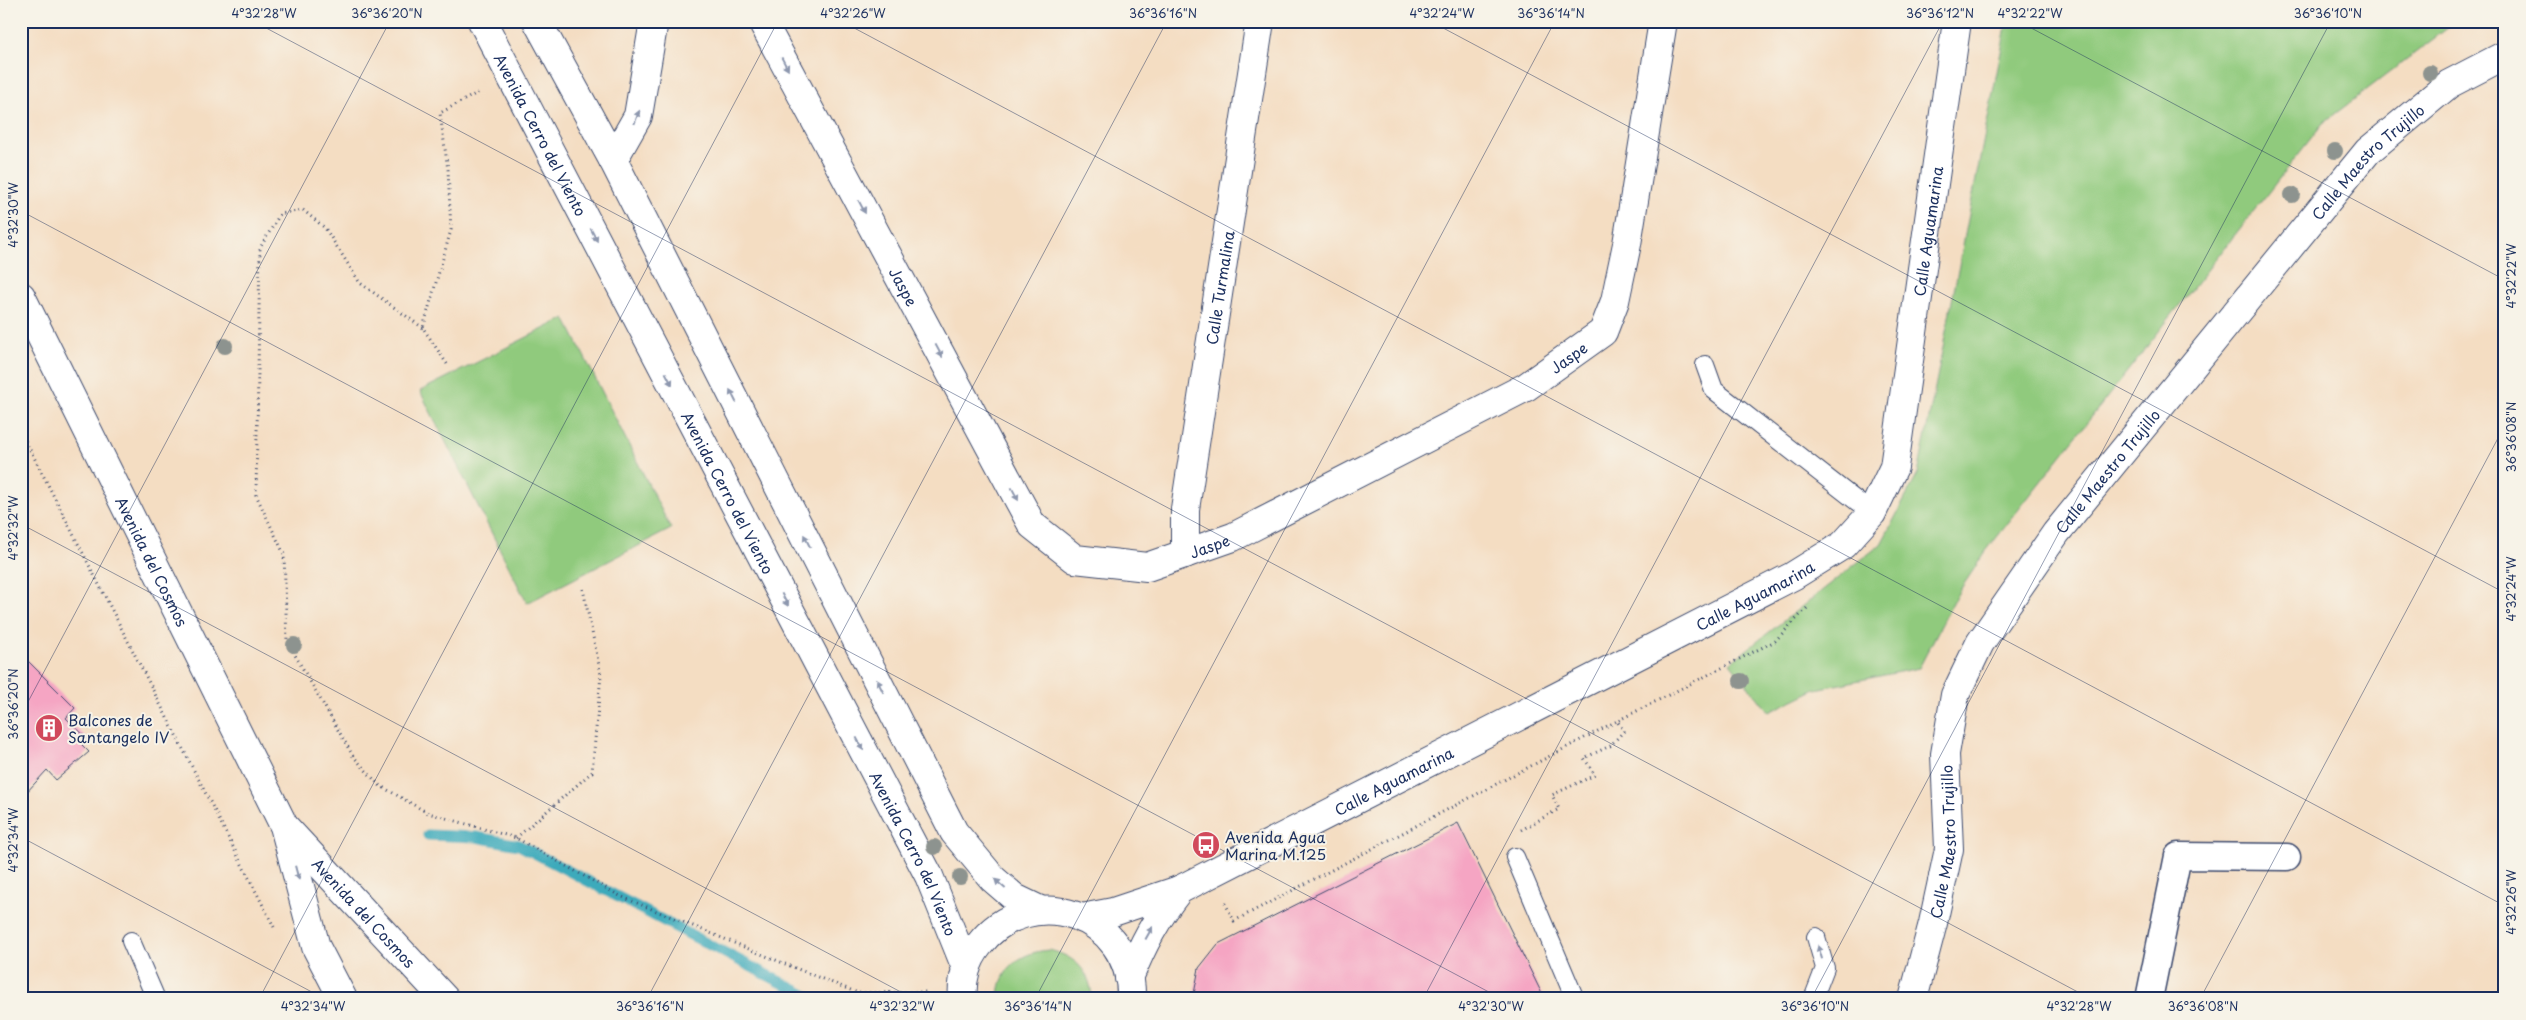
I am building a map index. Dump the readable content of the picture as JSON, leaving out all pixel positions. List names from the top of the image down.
{
  "streets": {
    "street": [
      "Avenida Cerro del Viento",
      "Calle Maestro Trujillo",
      "Calle Aguamarina",
      "Jaspe",
      "Calle Turmalina",
      "Avenida del Cosmos"
    ]
  },
  "crossings": [
    ["Jaspe", "Calle Turmalina"]
  ],
  "places": {
    "building": ["Balcones de Santangelo IV"],
    "bus stop": ["Avenida Agua Marina M.125"]
  },
  "coordinates": [
    "4°32'28\"W",
    "36°36'20\"N",
    "4°32'26\"W",
    "36°36'16\"N",
    "4°32'24\"W",
    "36°36'14\"N",
    "36°36'12\"N",
    "4°32'22\"W",
    "36°36'10\"N",
    "4°32'30\"W",
    "36°36'08\"N",
    "4°32'32\"W",
    "4°32'34\"W"
  ]
}
